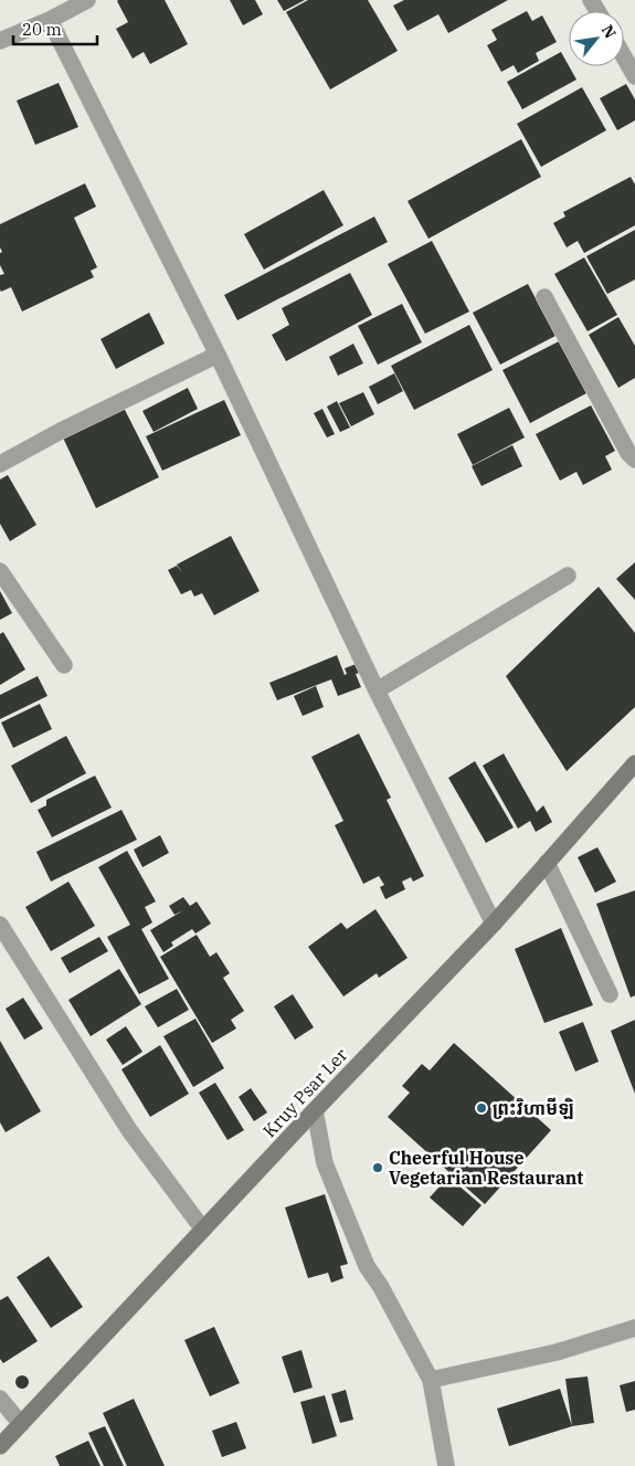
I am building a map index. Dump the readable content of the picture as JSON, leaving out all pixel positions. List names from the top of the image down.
{
  "streets": {
    "street": ["Kruy Psar Ler"]
  },
  "places": ["ព្រះវិហាមីឡិ", "Cheerful House Vegetarian Restaurant"],
  "scale_bar": "20 m",
  "north": "top right"
}
